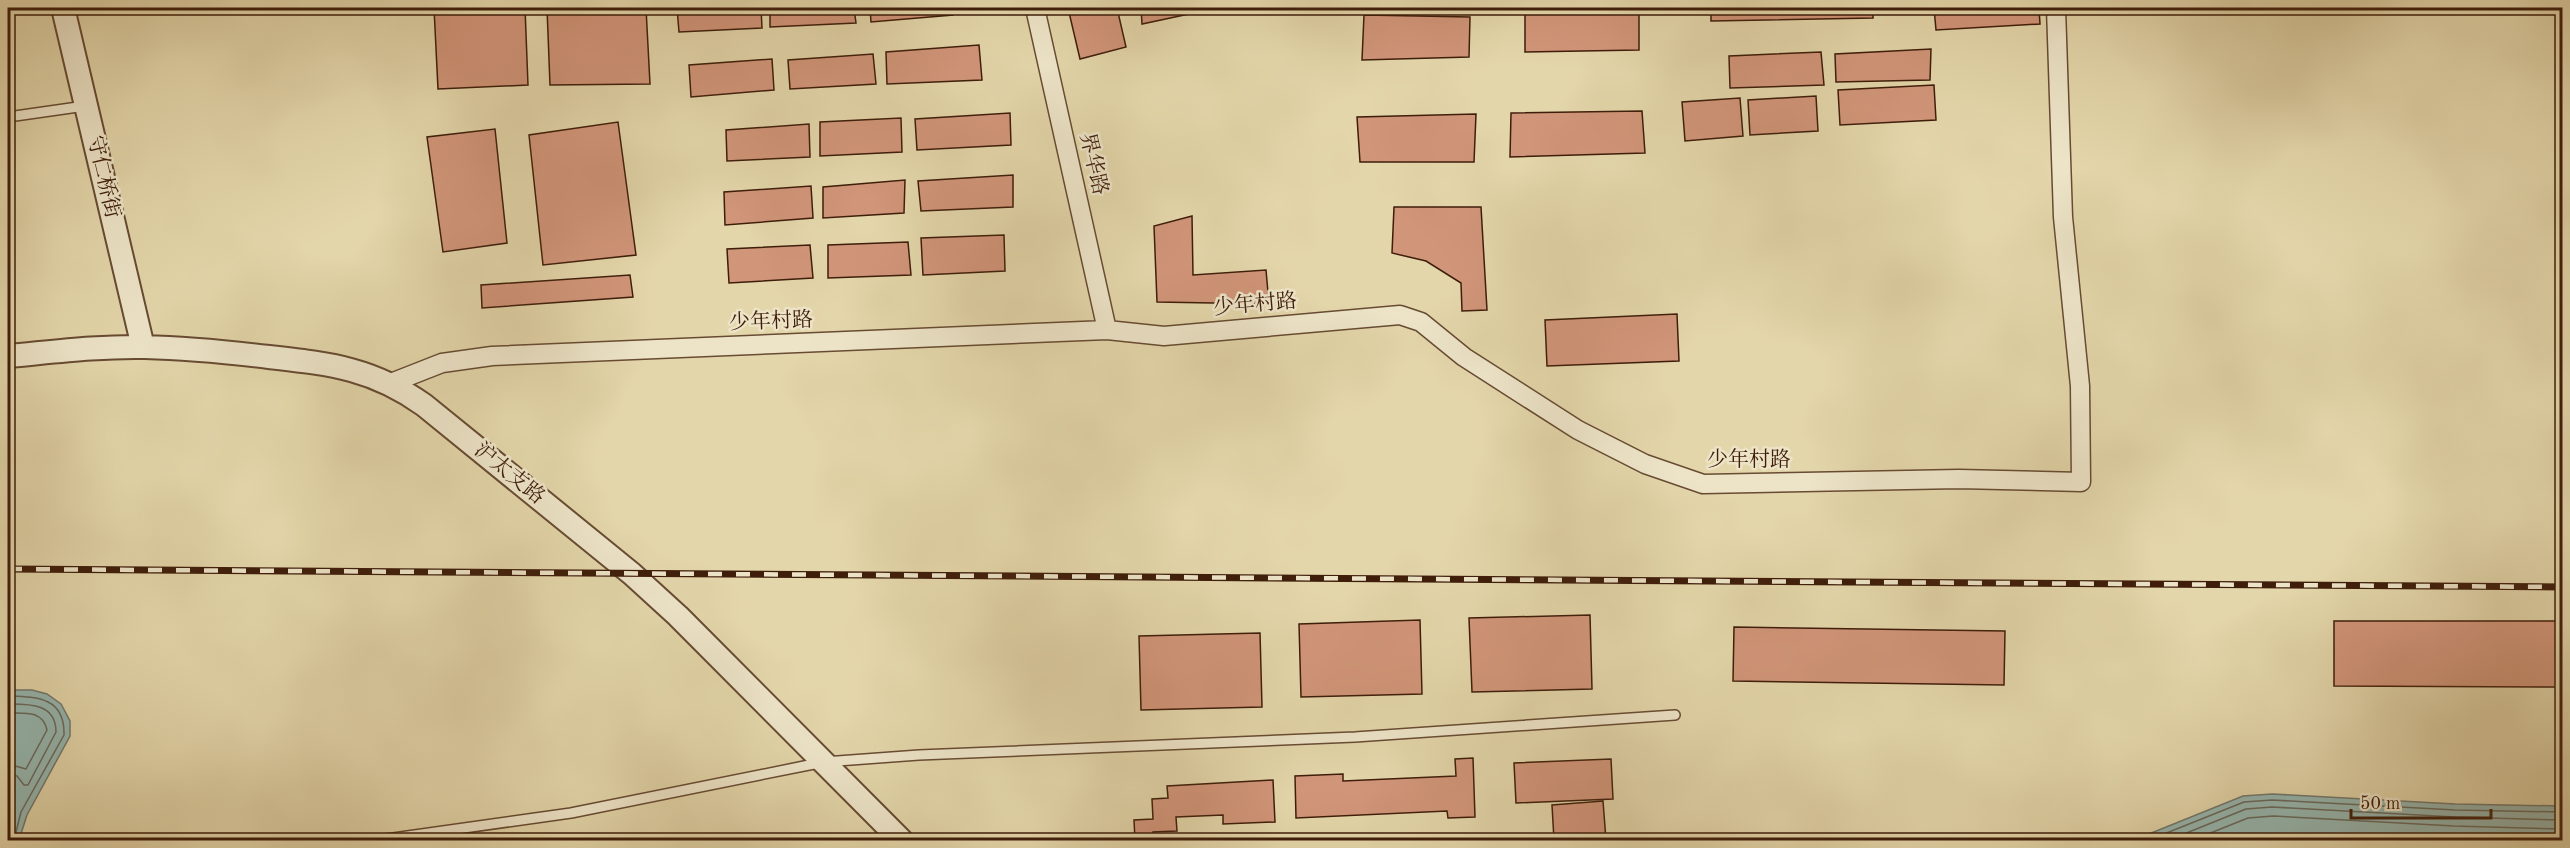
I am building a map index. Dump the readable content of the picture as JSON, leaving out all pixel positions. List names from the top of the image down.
{
  "streets": {
    "street": [
      "界华路",
      "守仁桥街",
      "少年村路",
      "沪太支路"
    ]
  },
  "crossings": [
    ["界华路", "少年村路"],
    ["守仁桥街", "沪太支路"],
    ["少年村路", "沪太支路"]
  ],
  "scale_bar": "50 m"
}
